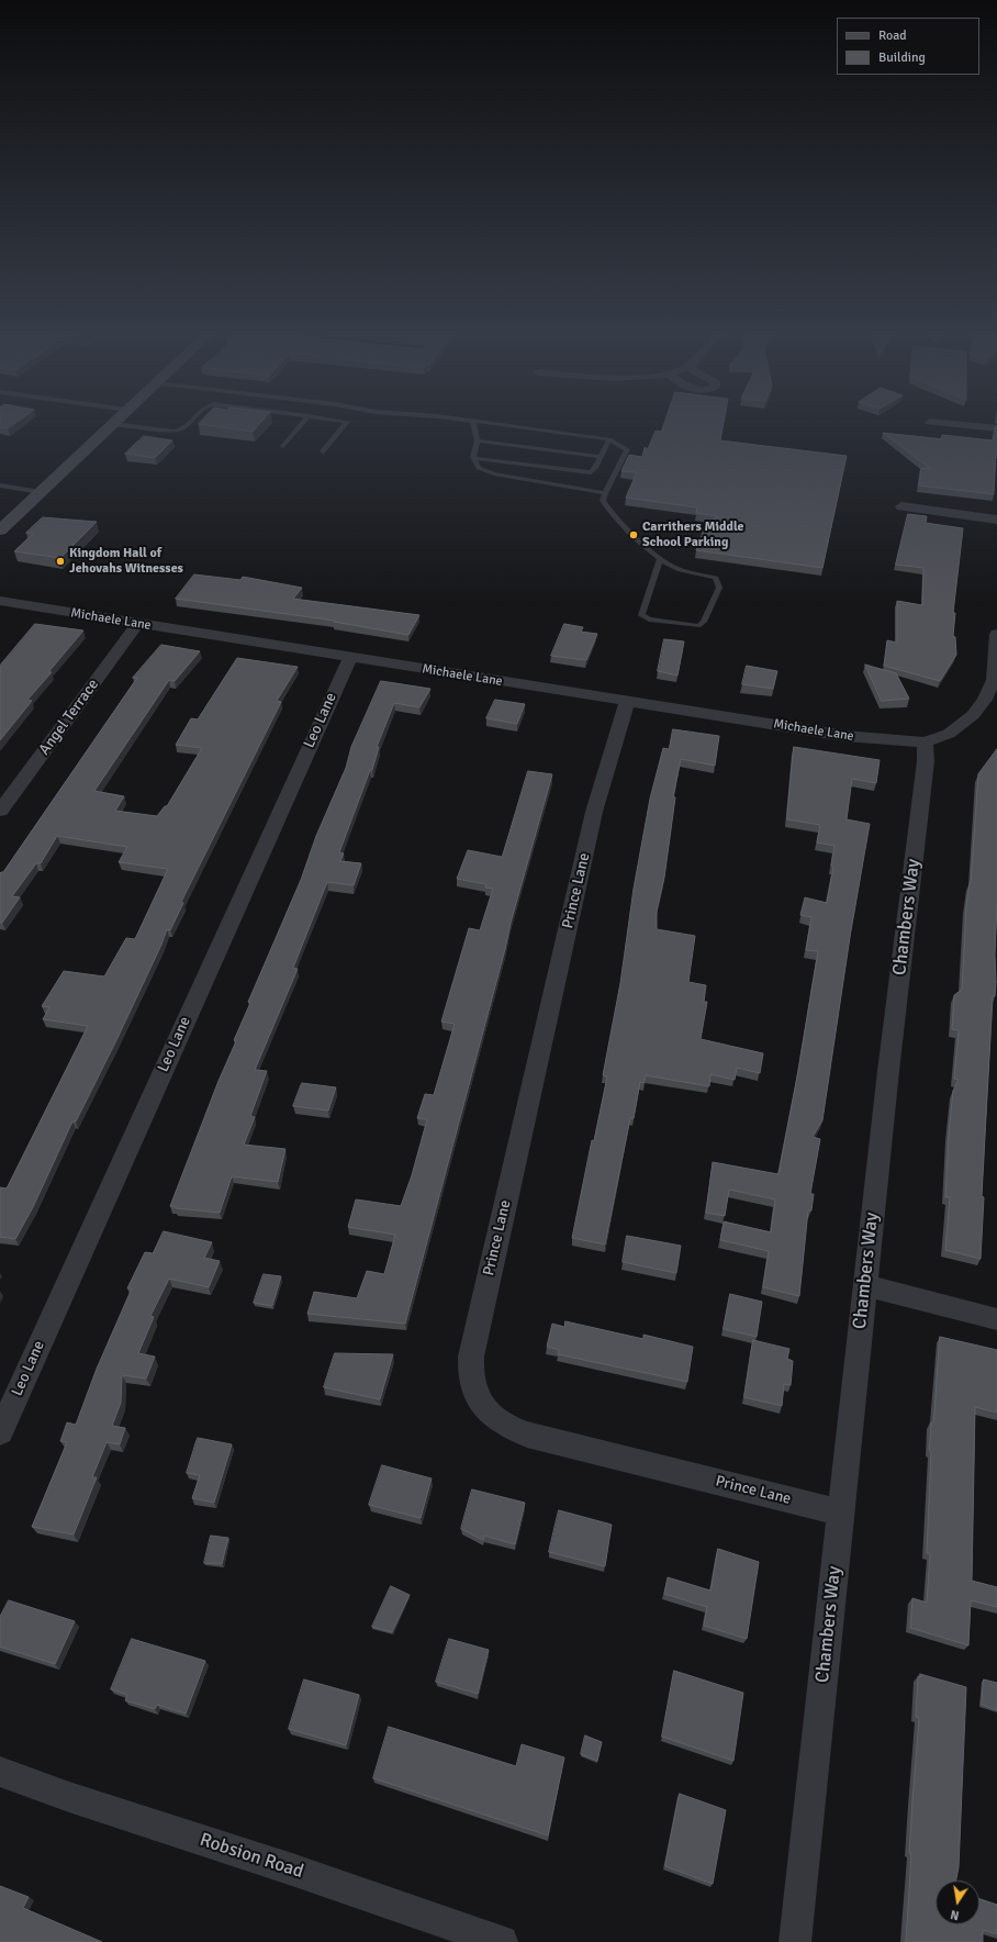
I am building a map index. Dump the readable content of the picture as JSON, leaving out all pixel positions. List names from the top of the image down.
{
  "streets": {
    "street": [
      "Michaele Lane",
      "Angel Terrace",
      "Leo Lane",
      "Prince Lane",
      "Chambers Way",
      "Robsion Road"
    ]
  },
  "crossings": [
    ["Michaele Lane", "Angel Terrace"],
    ["Michaele Lane", "Leo Lane"],
    ["Michaele Lane", "Prince Lane"],
    ["Michaele Lane", "Chambers Way"],
    ["Prince Lane", "Chambers Way"]
  ],
  "places": ["Carrithers Middle School Parking", "Kingdom Hall of Jehovahs Witnesses"],
  "legend": ["Road", "Building"],
  "north": "bottom"
}
